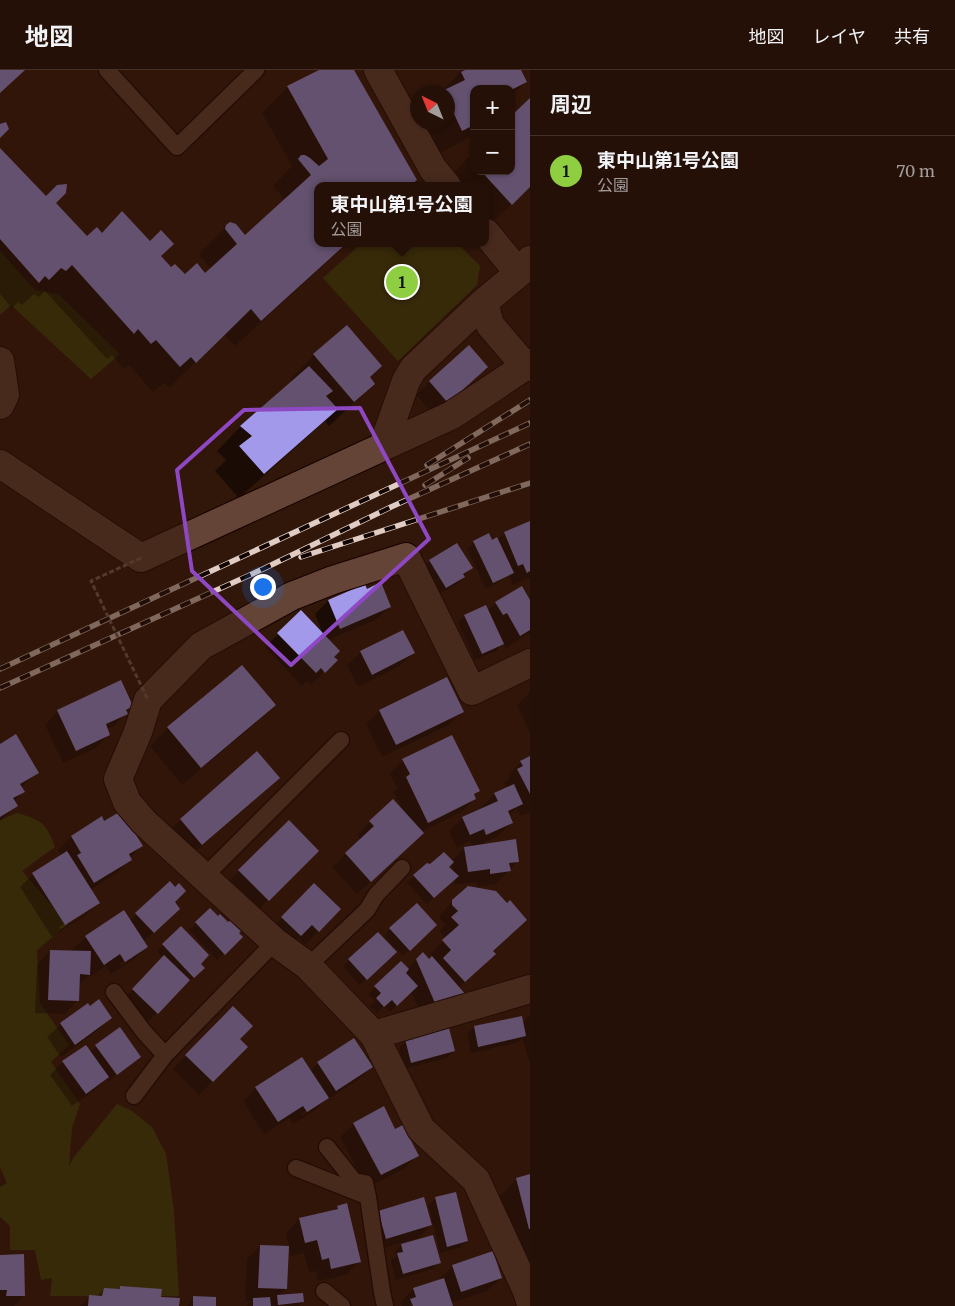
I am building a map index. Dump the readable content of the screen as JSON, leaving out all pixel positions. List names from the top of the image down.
{
  "north": "top left",
  "page": {
    "header": "地図",
    "nav": ["地図", "レイヤ", "共有"],
    "heading": "周辺",
    "map_buttons": ["+", "−"],
    "list": [
      {
        "mark": "1",
        "name": "東中山第1号公園",
        "note": "公園",
        "value": "70 m"
      }
    ],
    "popup": ["東中山第1号公園", "公園"],
    "pins": "1"
  }
}
